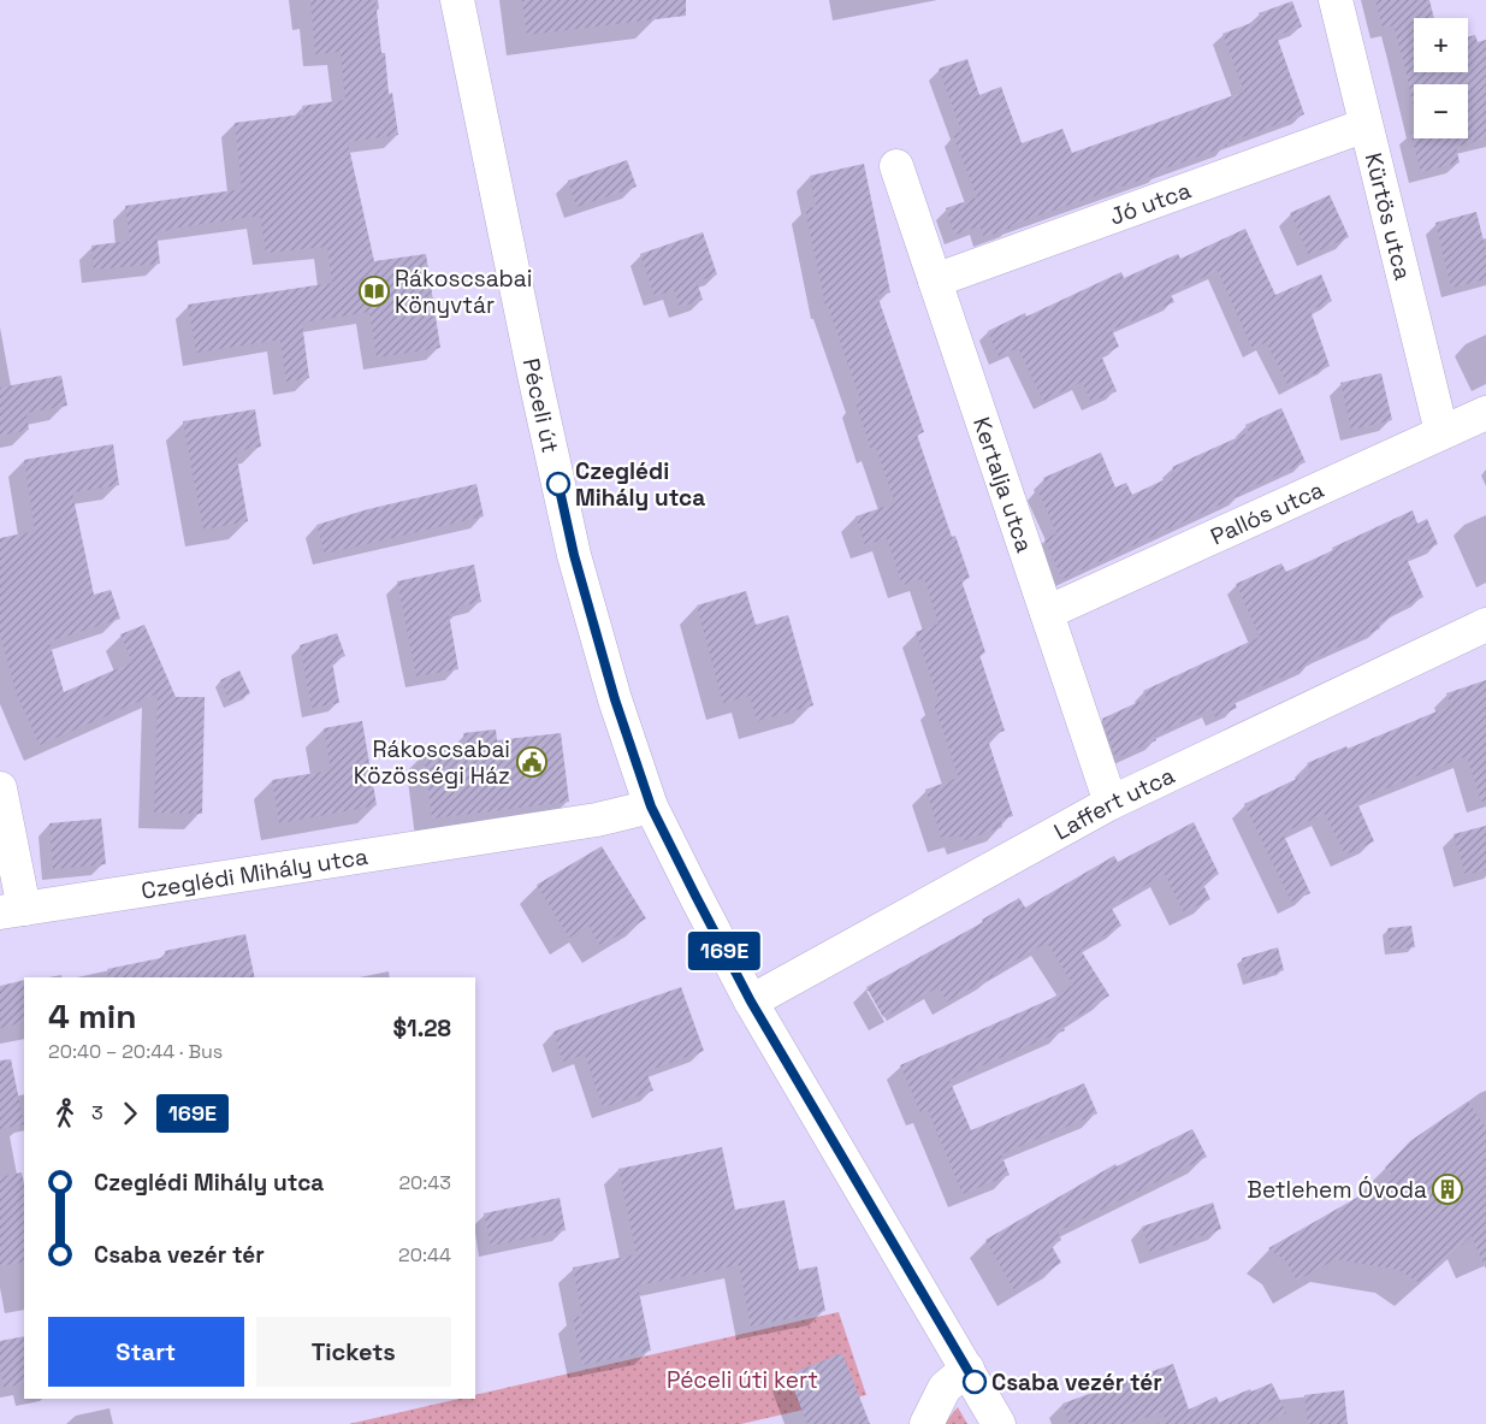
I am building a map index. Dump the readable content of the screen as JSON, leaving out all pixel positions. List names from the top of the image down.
{
  "streets": {
    "street": [
      "Jó utca",
      "Kürtös utca",
      "Péceli út",
      "Kertalja utca",
      "Pallós utca",
      "Laffert utca",
      "Czeglédi Mihály utca"
    ]
  },
  "crossings": [
    ["Jó utca", "Kürtös utca"],
    ["Jó utca", "Kertalja utca"],
    ["Kürtös utca", "Pallós utca"],
    ["Péceli út", "Laffert utca"],
    ["Péceli út", "Czeglédi Mihály utca"],
    ["Kertalja utca", "Pallós utca"],
    ["Kertalja utca", "Laffert utca"]
  ],
  "parks": ["Péceli úti kert"],
  "places": {
    "library": ["Rákoscsabai Könyvtár"],
    "other": ["Czeglédi Mihály utca", "Csaba vezér tér"],
    "public building": ["Rákoscsabai Közösségi Ház"],
    "building": ["Betlehem Óvoda"]
  },
  "lines": ["bus line 169E"],
  "page": {
    "on_map": "169E",
    "map_buttons": ["+", "−"],
    "heading": ["4 min", "20:40 – 20:44 · Bus", "$1.28"],
    "legs": ["3", "169E"],
    "list": [
      {
        "name": "Czeglédi Mihály utca",
        "value": "20:43"
      },
      {
        "name": "Csaba vezér tér",
        "value": "20:44"
      }
    ],
    "buttons": ["Start", "Tickets"]
  }
}
